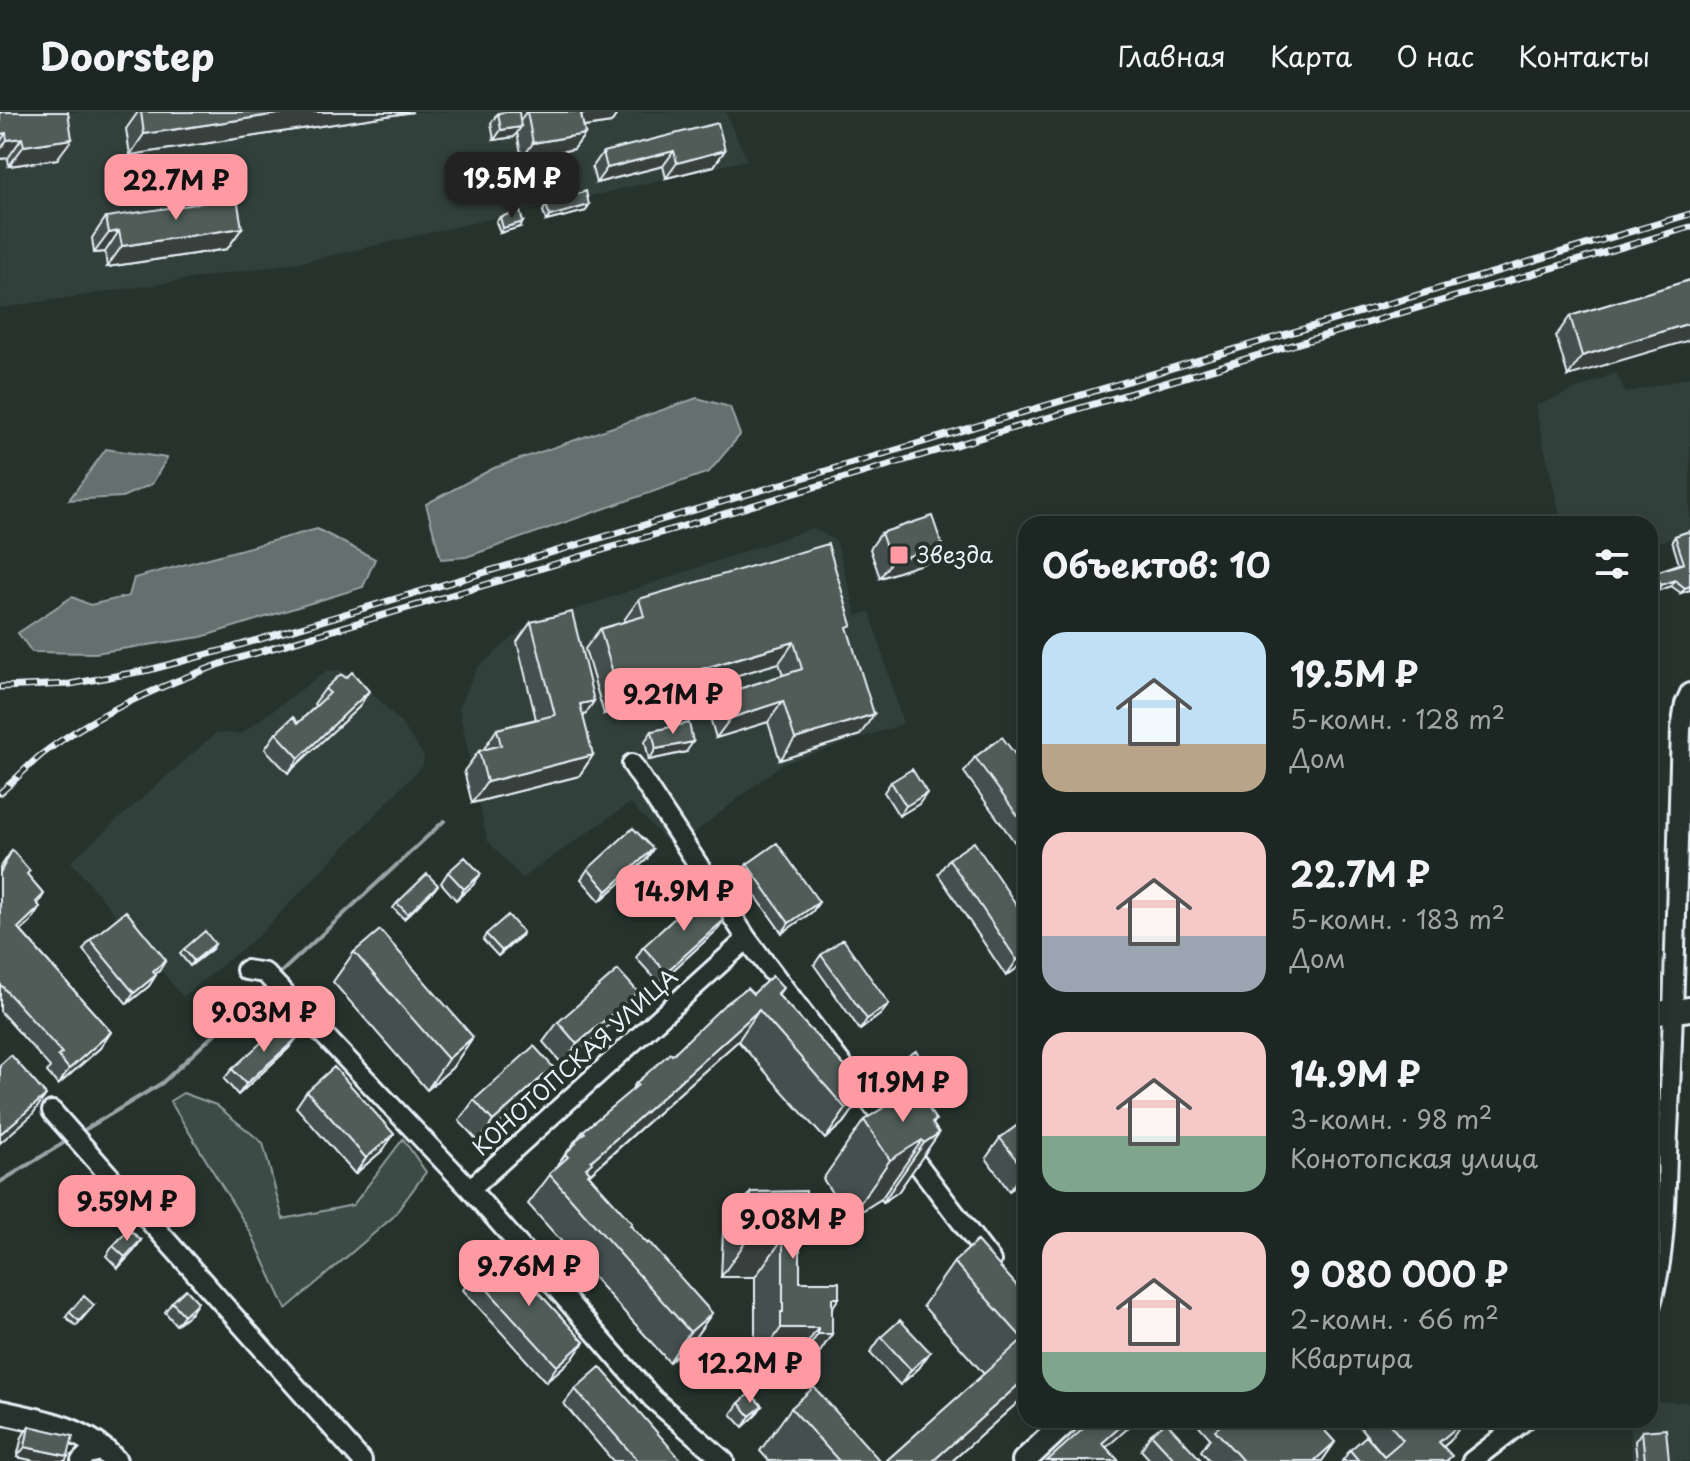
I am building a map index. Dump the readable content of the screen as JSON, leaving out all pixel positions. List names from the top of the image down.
{
  "streets": {
    "street": ["КОНОТОПСКАЯ УЛИЦА"]
  },
  "places": {
    "transit": ["Звезда"]
  },
  "page": {
    "header": "Doorstep",
    "nav": [
      "Главная",
      "Карта",
      "О нас",
      "Контакты"
    ],
    "price": [
      "19.5M ₽",
      "22.7M ₽",
      "9.21M ₽",
      "14.9M ₽",
      "9.03M ₽",
      "11.9M ₽",
      "9.59M ₽",
      "9.08M ₽",
      "9.76M ₽",
      "12.2M ₽"
    ],
    "heading": "Объектов: 10",
    "list": [
      {
        "name": "19.5M ₽",
        "note": "5-комн. · 128 m² · Дом"
      },
      {
        "name": "22.7M ₽",
        "note": "5-комн. · 183 m² · Дом"
      },
      {
        "name": "14.9M ₽",
        "note": "3-комн. · 98 m² · Конотопская улица"
      },
      {
        "name": "9 080 000 ₽",
        "note": "2-комн. · 66 m² · Квартира"
      }
    ]
  }
}
